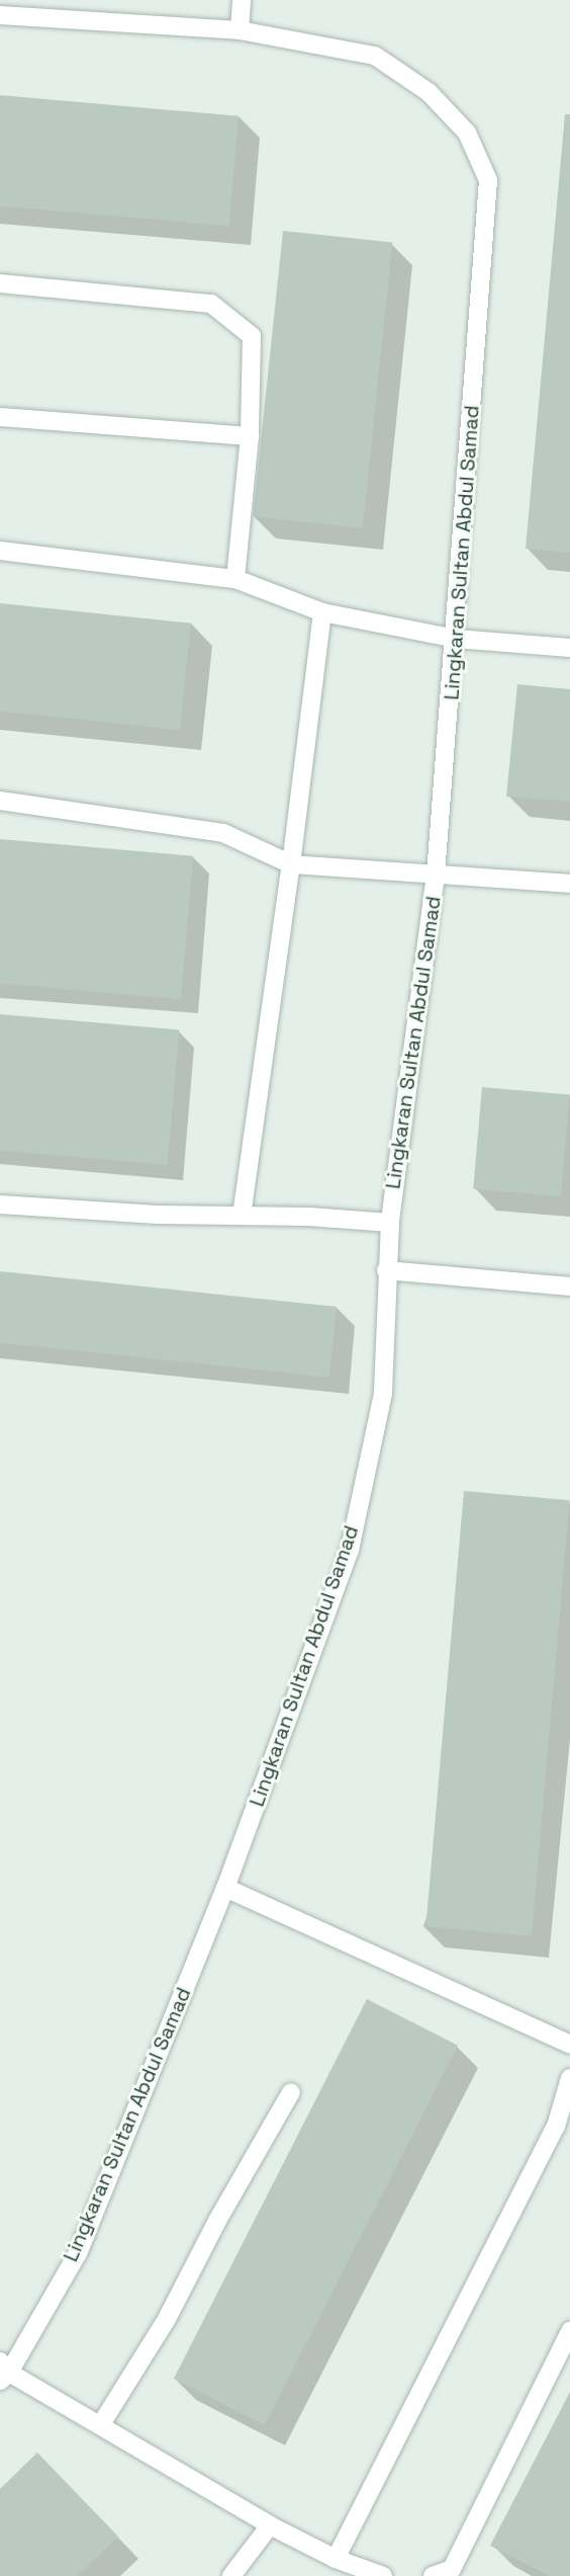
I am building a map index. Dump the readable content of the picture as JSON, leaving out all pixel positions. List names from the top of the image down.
{
  "streets": {
    "street": ["Lingkaran Sultan Abdul Samad"]
  }
}
